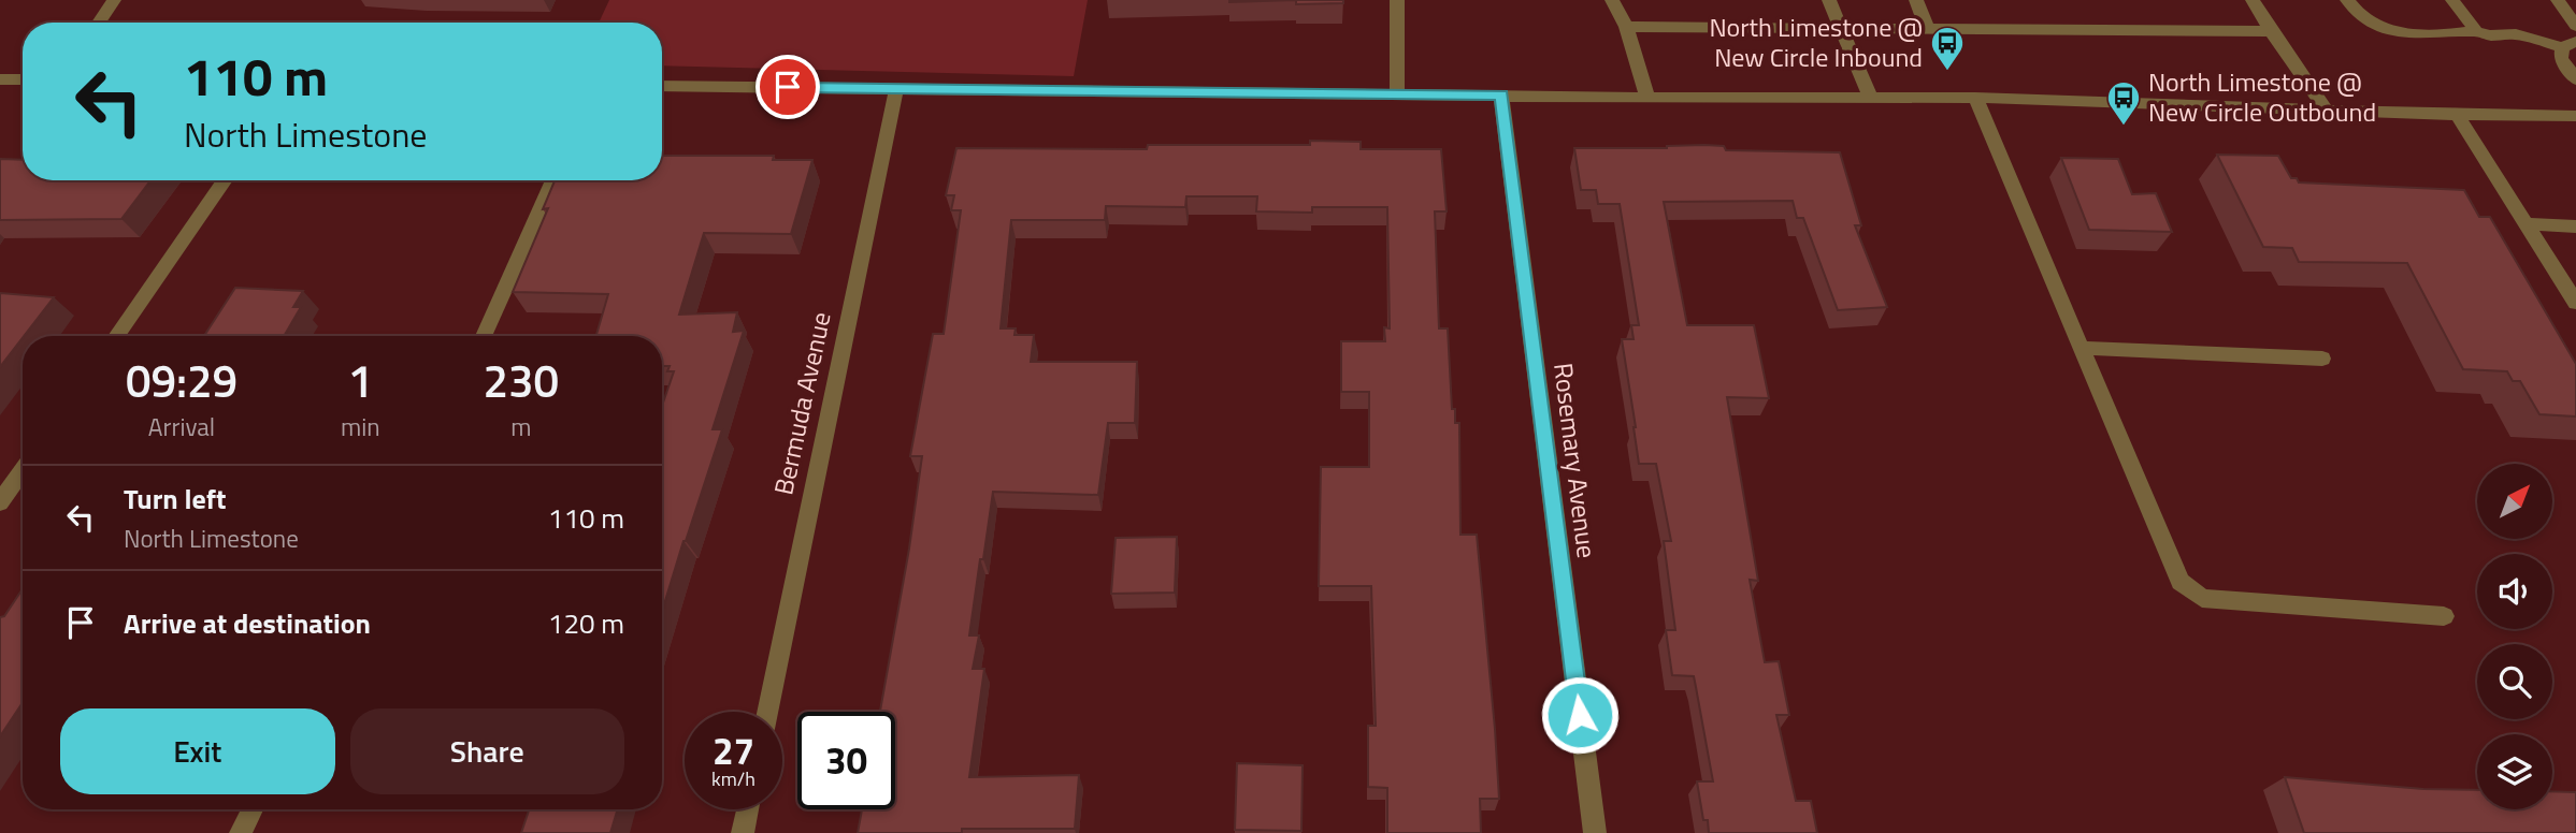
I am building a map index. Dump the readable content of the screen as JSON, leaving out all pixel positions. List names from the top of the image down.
{
  "streets": {
    "street": ["Bermuda Avenue", "Rosemary Avenue"]
  },
  "places": {
    "bus stop": ["North Limestone @ New Circle Inbound", "North Limestone @ New Circle Outbound"]
  },
  "north": "top right",
  "page": {
    "turn": ["110 m", "North Limestone"],
    "eta": [
      "09:29",
      "Arrival",
      "1",
      "min",
      "230",
      "m"
    ],
    "list": [
      {
        "name": "Turn left",
        "note": "North Limestone",
        "value": "110 m"
      },
      {
        "name": "Arrive at destination",
        "value": "120 m"
      }
    ],
    "buttons": ["Exit", "Share"],
    "speed": "27 km/h",
    "limit": "30"
  }
}
